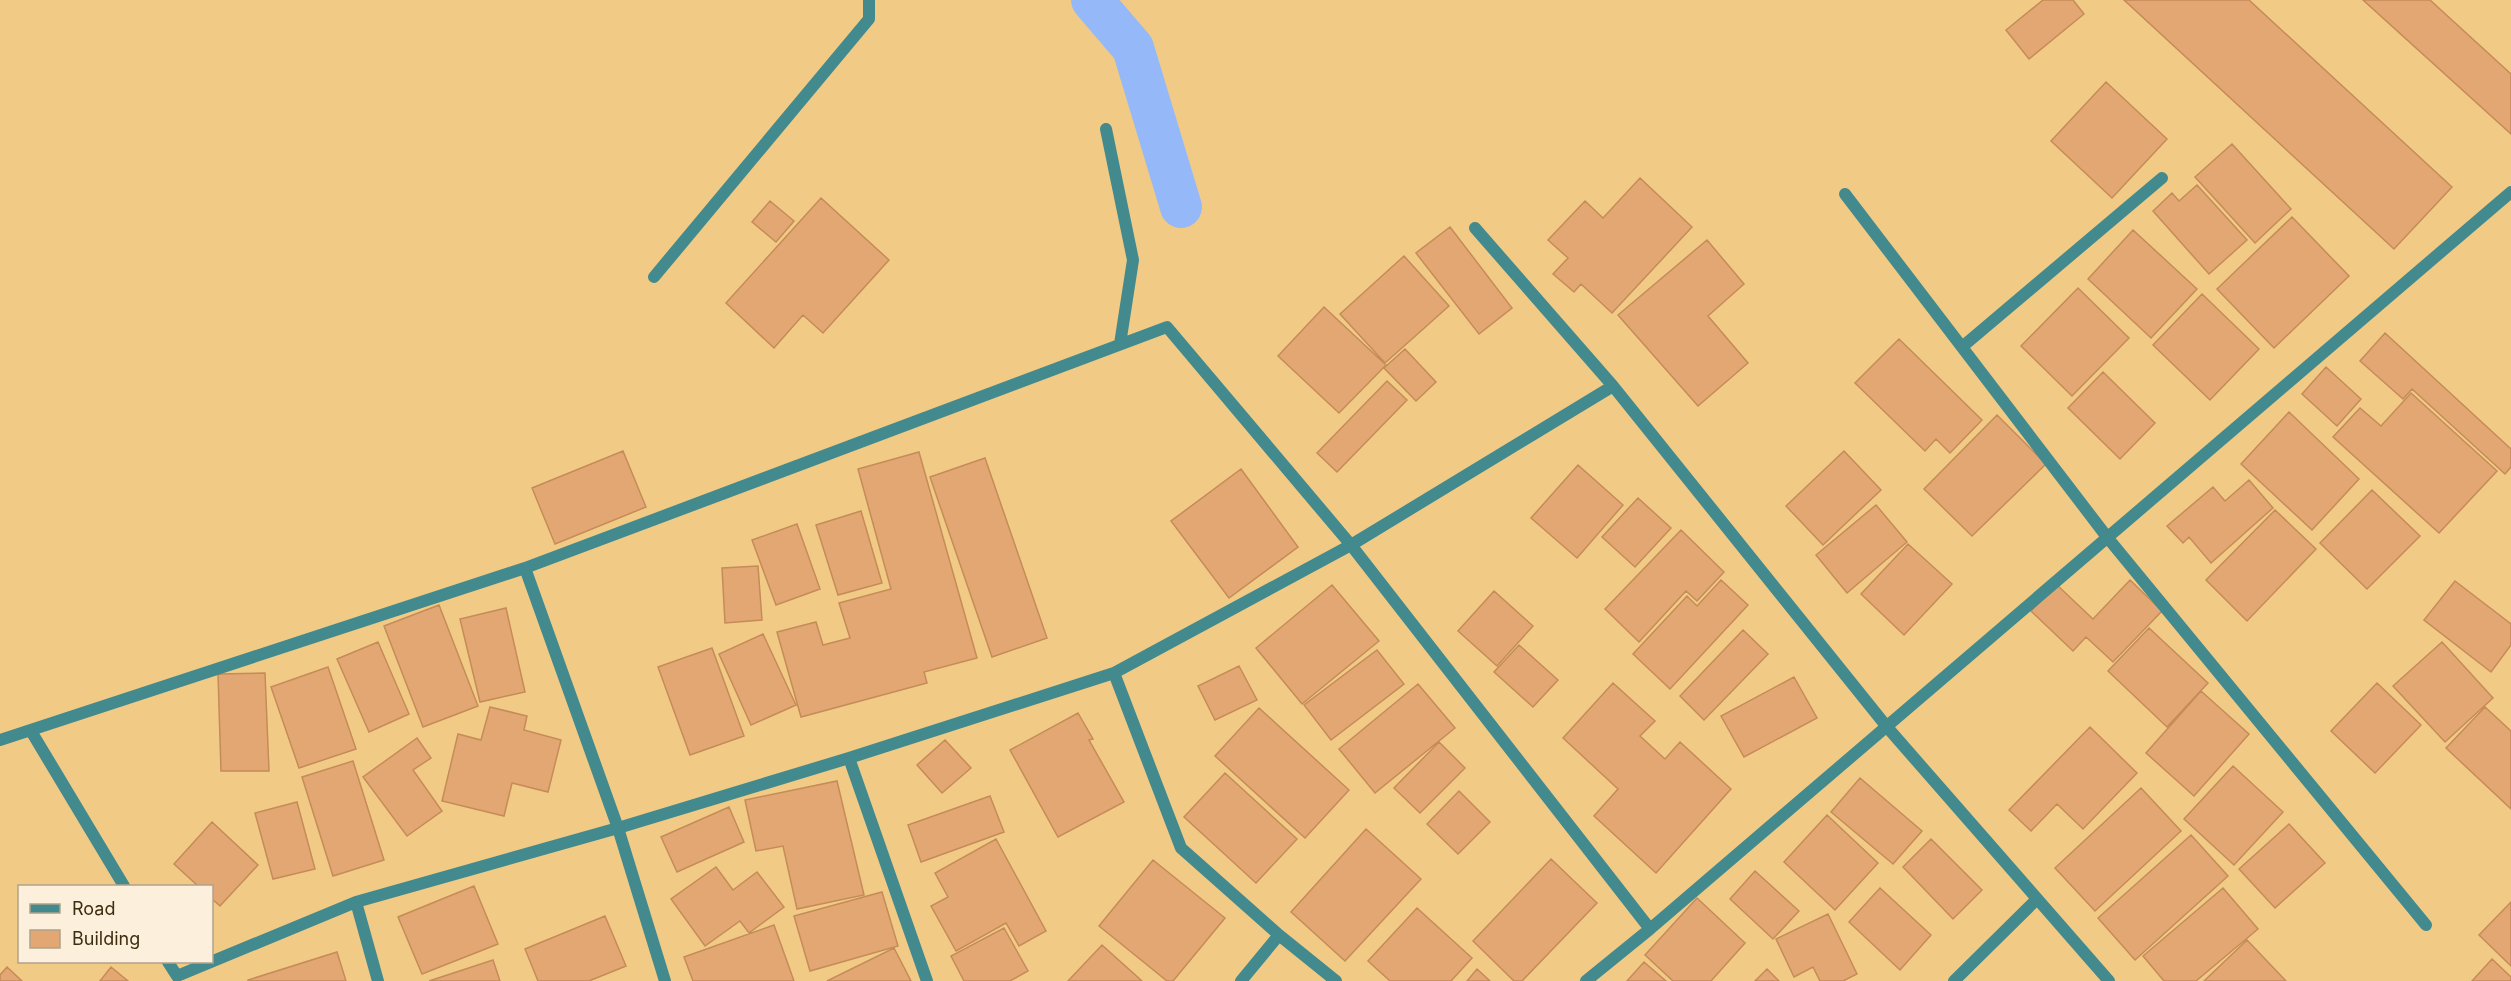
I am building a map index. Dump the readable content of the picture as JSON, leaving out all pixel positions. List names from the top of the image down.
{
  "legend": ["Road", "Building"]
}
